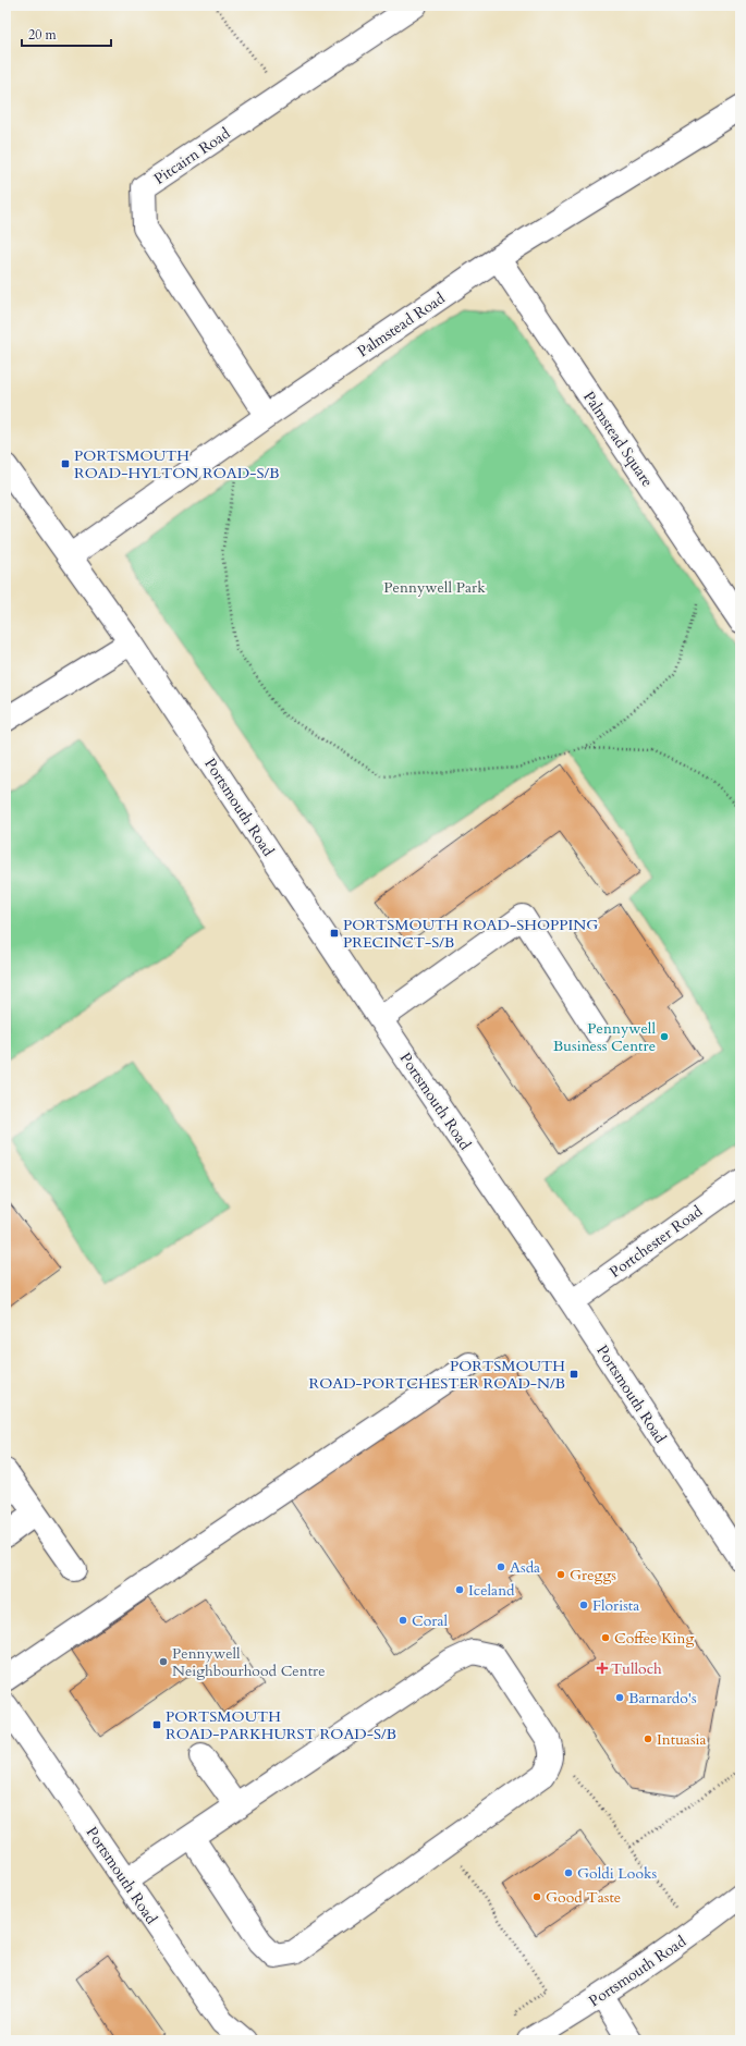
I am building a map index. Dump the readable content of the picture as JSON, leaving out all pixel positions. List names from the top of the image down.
{
  "streets": {
    "street": [
      "Pitcairn Road",
      "Palmstead Road",
      "Palmstead Square",
      "Portsmouth Road",
      "Portchester Road"
    ]
  },
  "crossings": [
    ["Pitcairn Road", "Palmstead Road"],
    ["Palmstead Road", "Palmstead Square"],
    ["Palmstead Road", "Portsmouth Road"],
    ["Portsmouth Road", "Portchester Road"]
  ],
  "parks": ["Pennywell Park"],
  "places": {
    "transit": [
      "PORTSMOUTH ROAD-HYLTON ROAD-S/B",
      "PORTSMOUTH ROAD-SHOPPING PRECINCT-S/B",
      "PORTSMOUTH ROAD-PORTCHESTER ROAD-N/B",
      "PORTSMOUTH ROAD-PARKHURST ROAD-S/B"
    ],
    "other": [
      "Pennywell Business Centre",
      "Asda",
      "Greggs",
      "Iceland",
      "Florista",
      "Coral",
      "Coffee King",
      "Pennywell Neighbourhood Centre",
      "Barnardo's",
      "Intuasia",
      "Goldi Looks",
      "Good Taste"
    ],
    "health": ["Tulloch"]
  },
  "scale_bar": "20 m"
}
